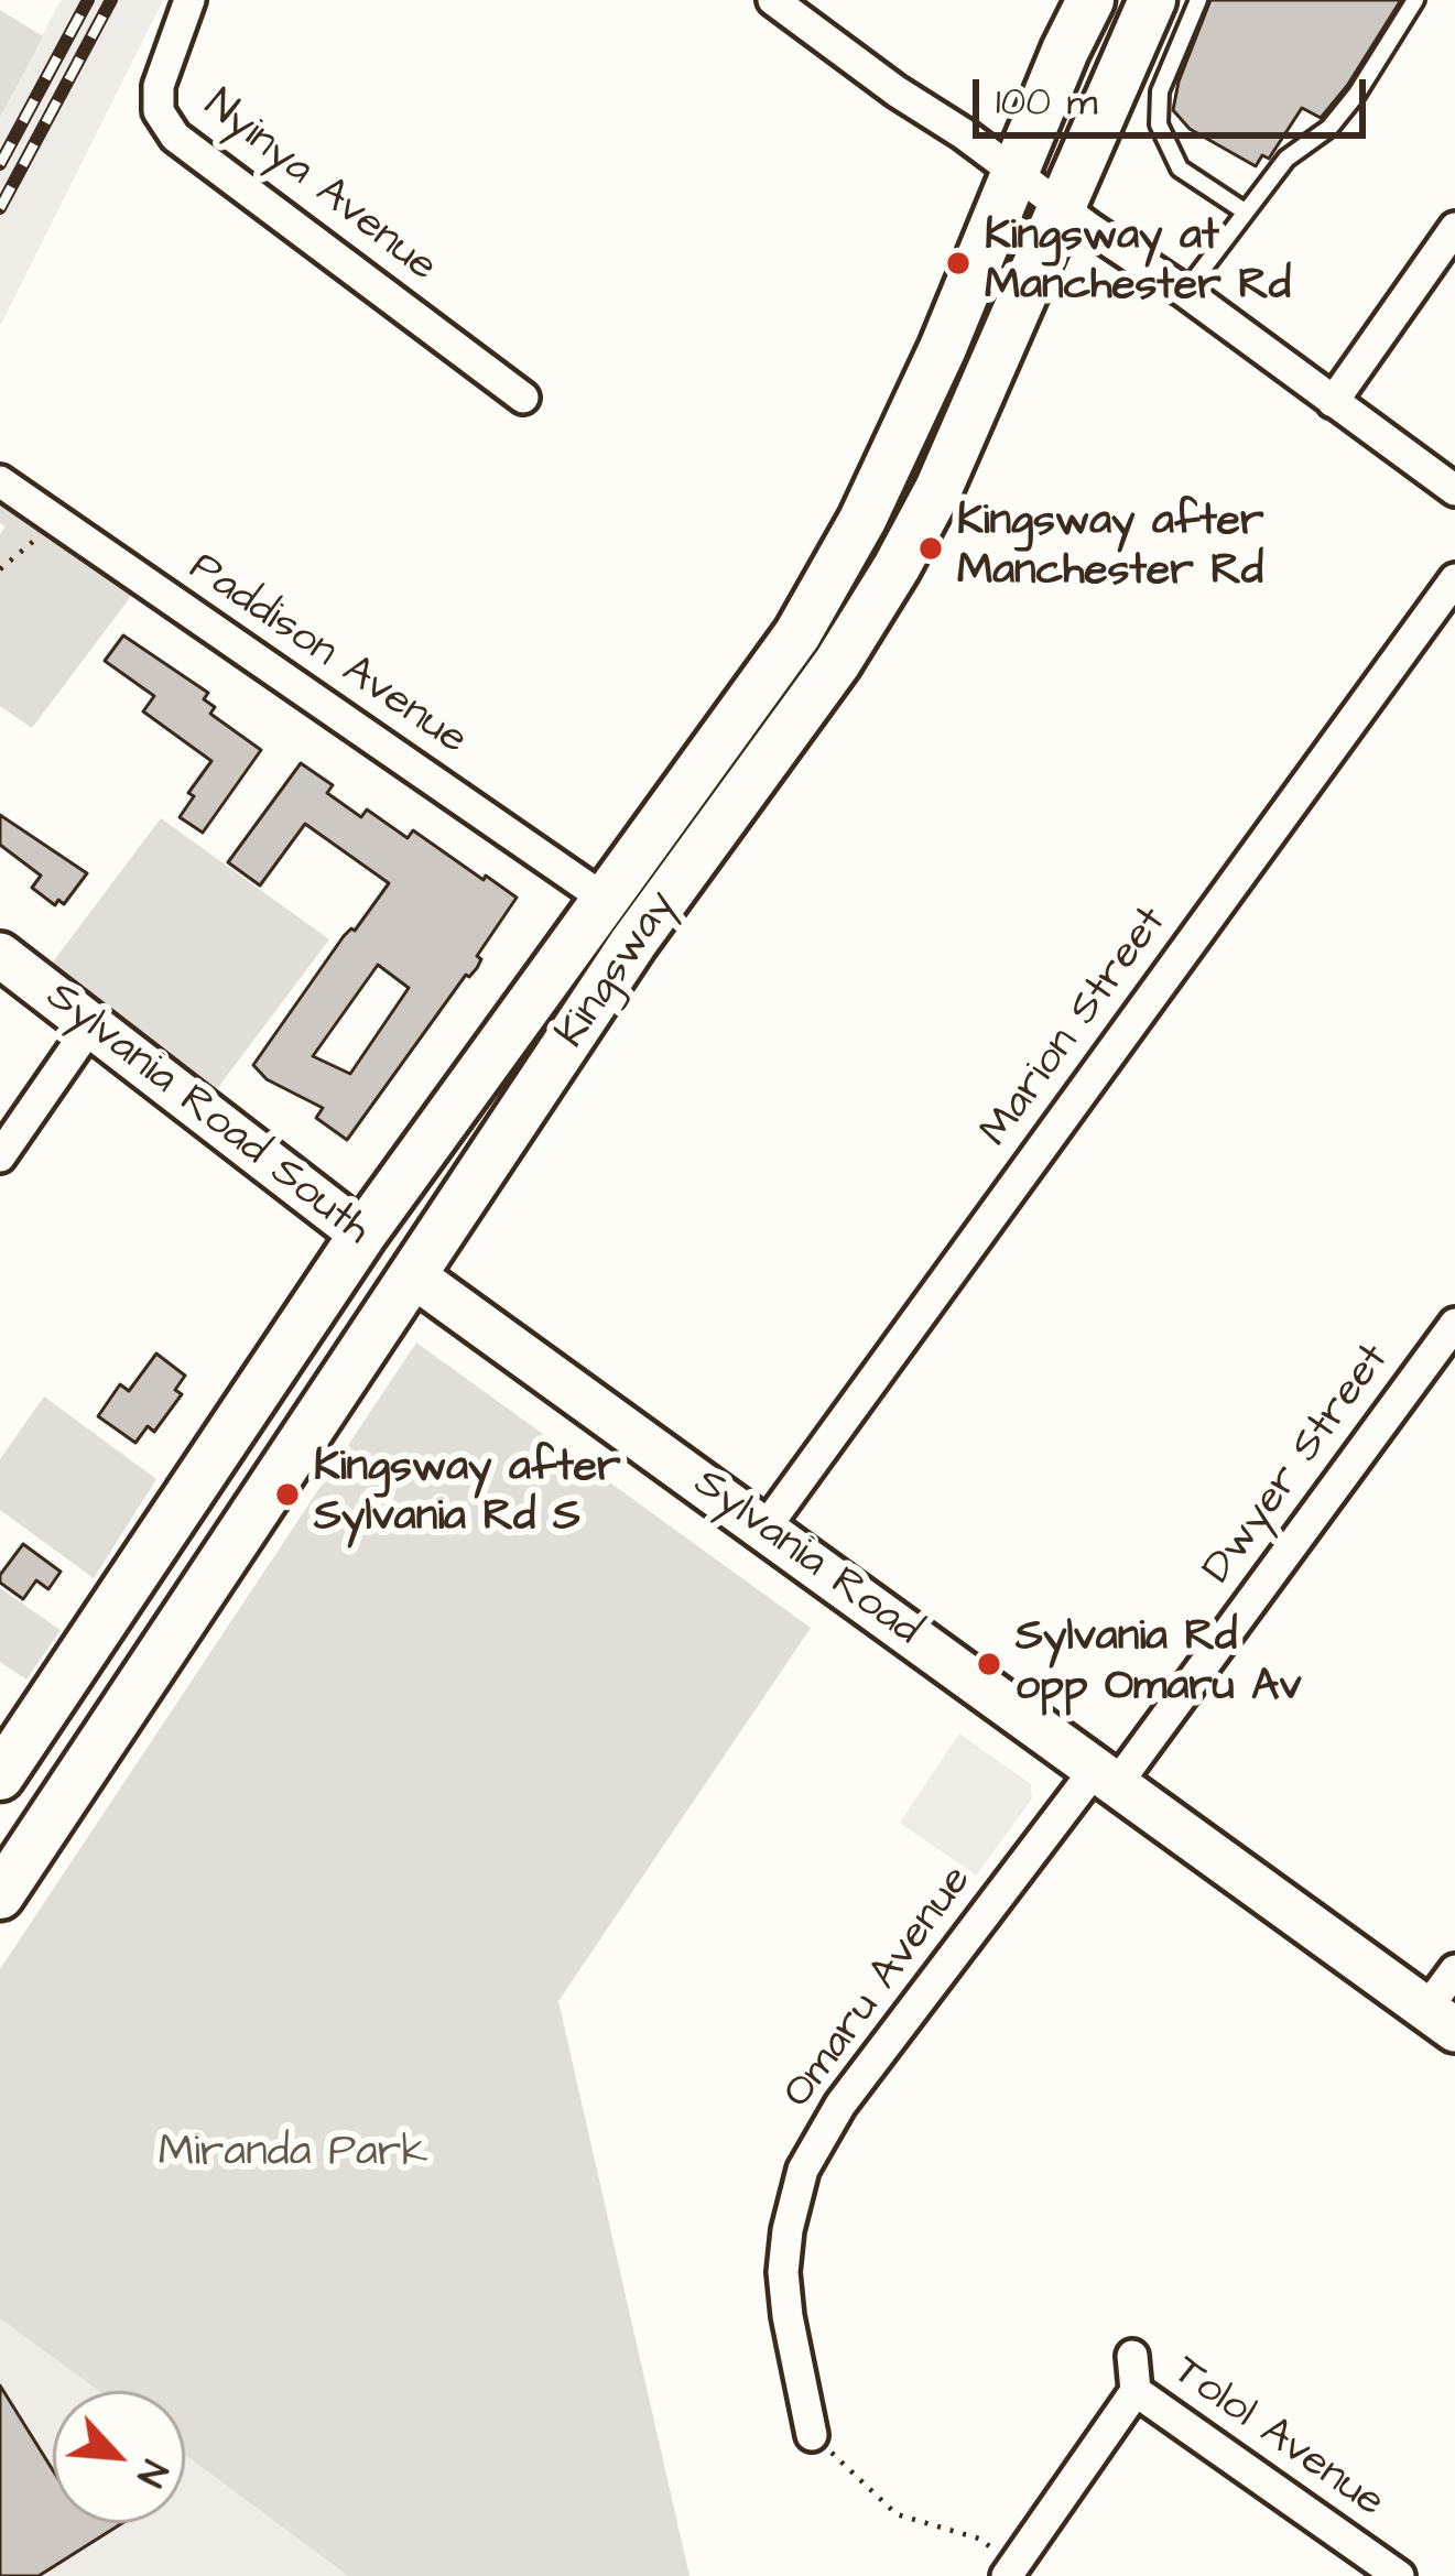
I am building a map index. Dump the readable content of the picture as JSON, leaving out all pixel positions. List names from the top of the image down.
{
  "streets": {
    "main road": ["Kingsway", "Sylvania Road South"],
    "street": [
      "Nyinya Avenue",
      "Paddison Avenue",
      "Marion Street",
      "Dwyer Street",
      "Sylvania Road",
      "Omaru Avenue",
      "Tolol Avenue"
    ]
  },
  "crossings": [
    ["Paddison Avenue", "Kingsway"],
    ["Kingsway", "Sylvania Road South"],
    ["Kingsway", "Sylvania Road"],
    ["Marion Street", "Sylvania Road"],
    ["Sylvania Road South", "Sylvania Road"],
    ["Dwyer Street", "Sylvania Road"],
    ["Dwyer Street", "Omaru Avenue"],
    ["Sylvania Road", "Omaru Avenue"]
  ],
  "parks": ["Miranda Park"],
  "places": [
    "Kingsway at Manchester Rd",
    "Kingsway after Manchester Rd",
    "Kingsway after Sylvania Rd S",
    "Sylvania Rd opp Omaru Av"
  ],
  "scale_bar": "100 m",
  "north": "bottom right"
}
